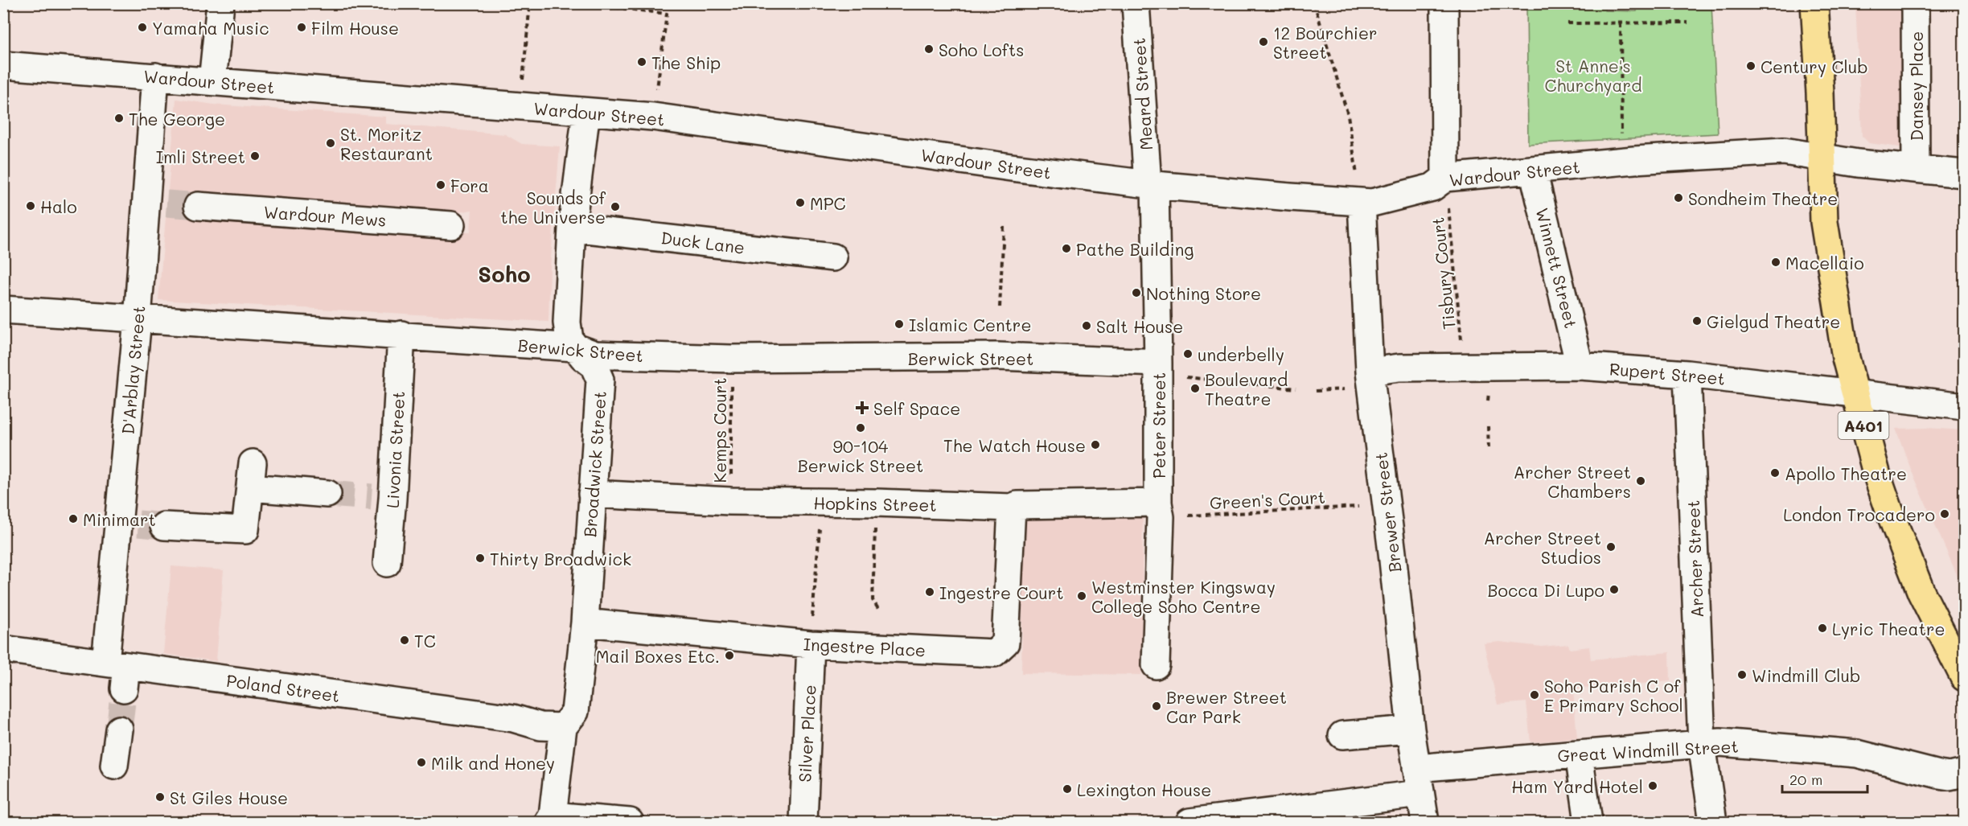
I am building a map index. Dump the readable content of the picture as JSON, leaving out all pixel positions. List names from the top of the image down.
{
  "streets": {
    "main road": ["A401"],
    "street": [
      "Wardour Street",
      "Dansey Place",
      "Meard Street",
      "Wardour Mews",
      "Duck Lane",
      "Winnett Street",
      "Berwick Street",
      "D'Arblay Street",
      "Rupert Street",
      "Peter Street",
      "Livonia Street",
      "Broadwick Street",
      "Hopkins Street",
      "Brewer Street",
      "Archer Street",
      "Ingestre Place",
      "Poland Street",
      "Silver Place",
      "Great Windmill Street"
    ],
    "path": ["Tisbury Court", "Kemps Court", "Green's Court"]
  },
  "crossings": [
    ["Wardour Street", "Dansey Place"],
    ["Wardour Street", "Meard Street"],
    ["Wardour Street", "Winnett Street"],
    ["Wardour Street", "Tisbury Court"],
    ["Wardour Street", "D'Arblay Street"],
    ["Wardour Street", "Peter Street"],
    ["Wardour Street", "A401"],
    ["Wardour Street", "Broadwick Street"],
    ["Wardour Street", "Brewer Street"],
    ["Meard Street", "Peter Street"],
    ["Duck Lane", "Broadwick Street"],
    ["Winnett Street", "Rupert Street"],
    ["Tisbury Court", "Rupert Street"],
    ["Berwick Street", "D'Arblay Street"],
    ["Berwick Street", "Peter Street"],
    ["Berwick Street", "Kemps Court"],
    ["Berwick Street", "Livonia Street"],
    ["Berwick Street", "Broadwick Street"],
    ["D'Arblay Street", "Poland Street"],
    ["Rupert Street", "A401"],
    ["Rupert Street", "Brewer Street"],
    ["Rupert Street", "Archer Street"],
    ["Peter Street", "Hopkins Street"],
    ["Kemps Court", "Hopkins Street"],
    ["Broadwick Street", "Hopkins Street"],
    ["Broadwick Street", "Ingestre Place"],
    ["Broadwick Street", "Poland Street"],
    ["Hopkins Street", "Ingestre Place"],
    ["Brewer Street", "Great Windmill Street"],
    ["Archer Street", "Great Windmill Street"],
    ["Ingestre Place", "Silver Place"]
  ],
  "districts": ["Soho"],
  "parks": ["St Anne's Churchyard"],
  "places": {
    "other": [
      "Yamaha Music",
      "Film House",
      "12 Bourchier Street",
      "Soho Lofts",
      "The Ship",
      "Century Club",
      "The George",
      "St. Moritz Restaurant",
      "Imli Street",
      "Fora",
      "Sondheim Theatre",
      "MPC",
      "Halo",
      "Sounds of the Universe",
      "Pathe Building",
      "Macellaio",
      "Nothing Store",
      "Gielgud Theatre",
      "Islamic Centre",
      "Salt House",
      "underbelly",
      "Boulevard Theatre",
      "90-104 Berwick Street",
      "The Watch House",
      "Apollo Theatre",
      "Archer Street Chambers",
      "London Trocadero",
      "Minimart",
      "Archer Street Studios",
      "Thirty Broadwick",
      "Bocca Di Lupo",
      "Ingestre Court",
      "Westminster Kingsway College Soho Centre",
      "Lyric Theatre",
      "TC",
      "Mail Boxes Etc.",
      "Windmill Club",
      "Soho Parish C of E Primary School",
      "Brewer Street Car Park",
      "Milk and Honey",
      "Ham Yard Hotel",
      "Lexington House",
      "St Giles House"
    ],
    "health": ["Self Space"]
  },
  "scale_bar": "20 m"
}
